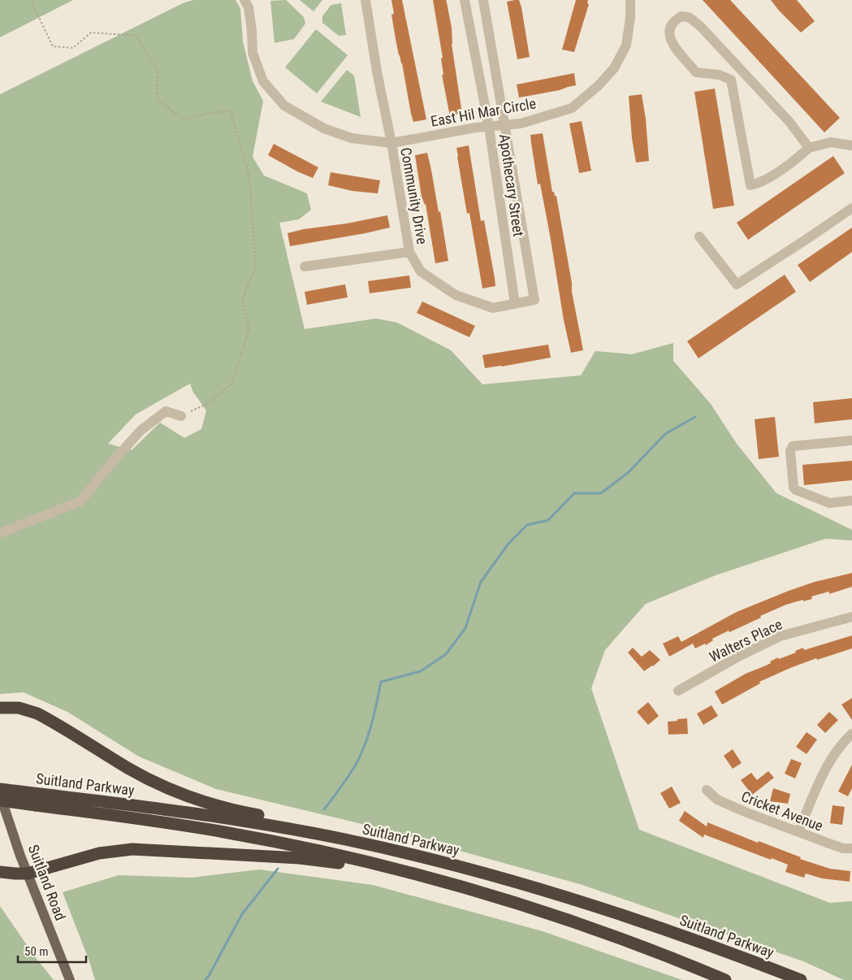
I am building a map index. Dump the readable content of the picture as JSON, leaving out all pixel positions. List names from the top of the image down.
{
  "streets": {
    "highway": ["Suitland Parkway"],
    "main road": ["Suitland Road"],
    "street": [
      "East Hil Mar Circle",
      "Apothecary Street",
      "Community Drive",
      "Walters Place",
      "Cricket Avenue"
    ]
  },
  "crossings": [
    ["East Hil Mar Circle", "Apothecary Street"],
    ["East Hil Mar Circle", "Community Drive"],
    ["Apothecary Street", "Community Drive"]
  ],
  "scale_bar": "50 m"
}
